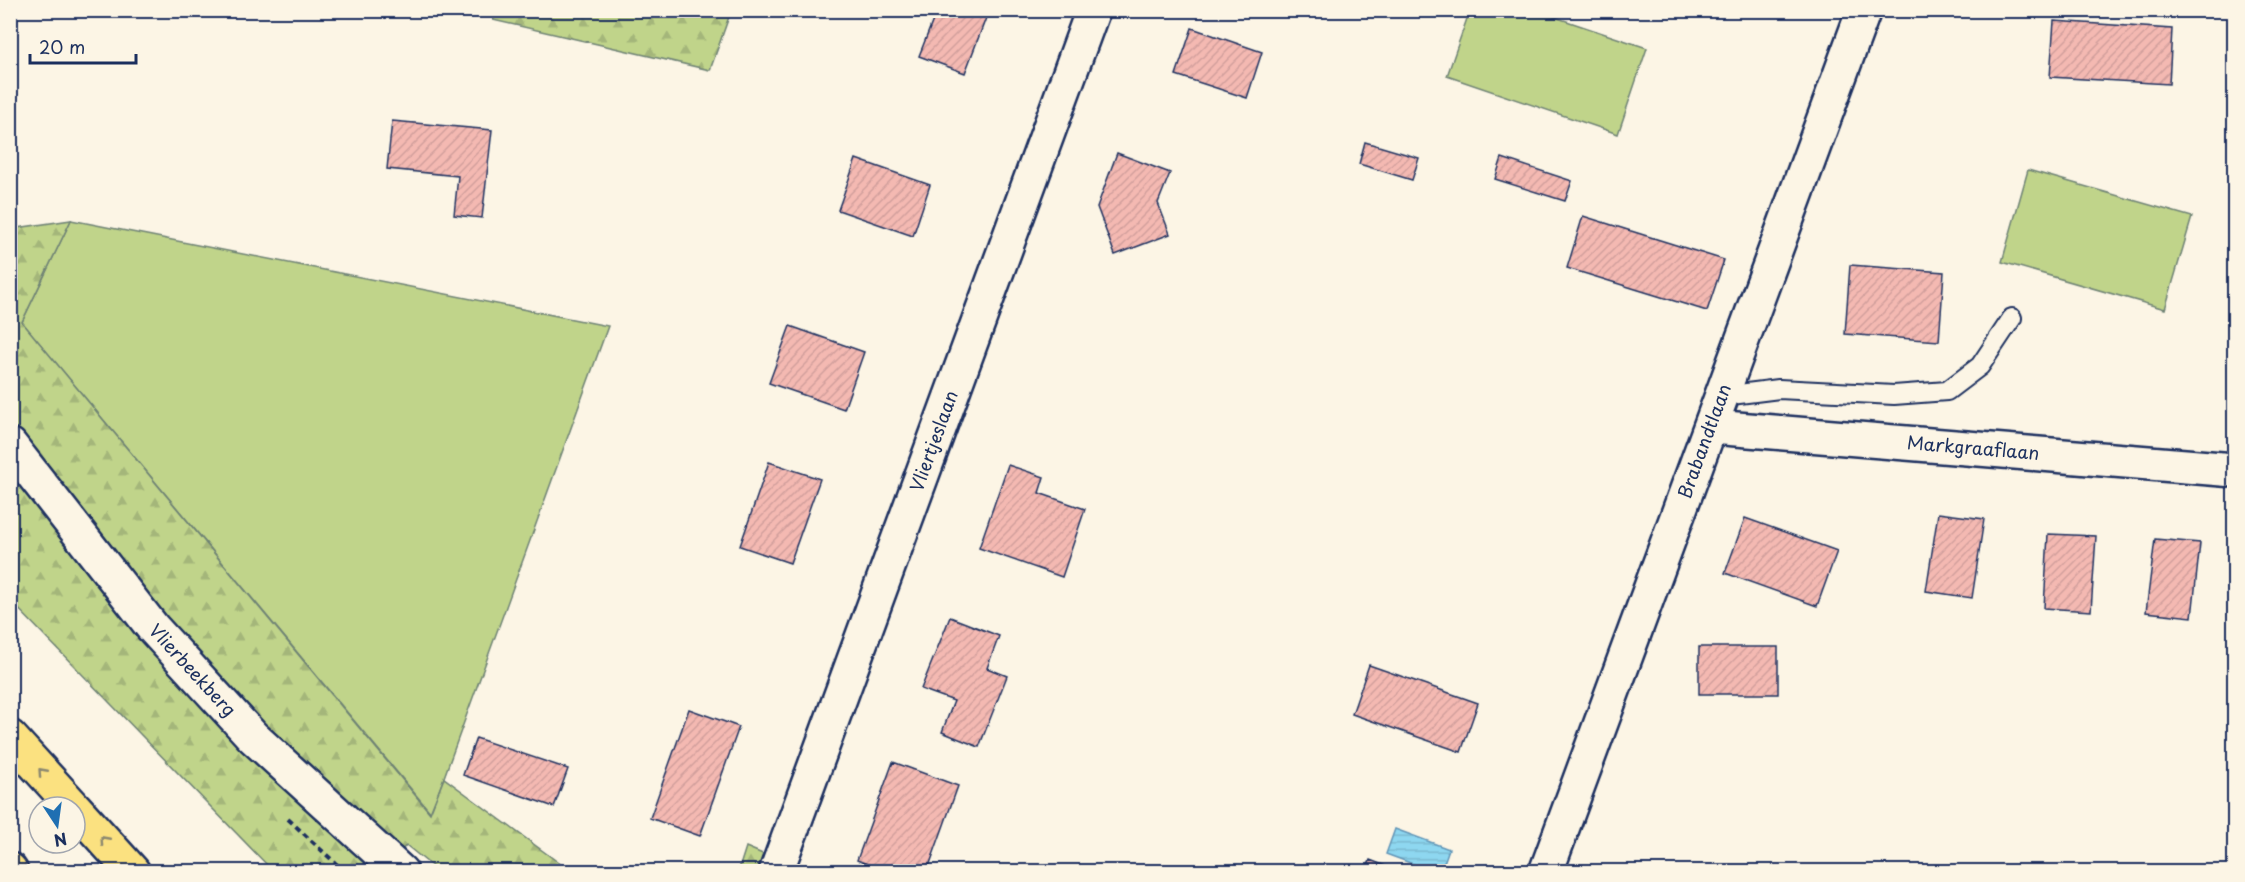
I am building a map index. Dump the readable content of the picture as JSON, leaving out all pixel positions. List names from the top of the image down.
{
  "streets": {
    "street": [
      "Vliertjeslaan",
      "Brabandtlaan",
      "Markgraaflaan",
      "Vlierbeekberg"
    ]
  },
  "crossings": [
    ["Brabandtlaan", "Markgraaflaan"]
  ],
  "scale_bar": "20 m",
  "north": "bottom"
}
